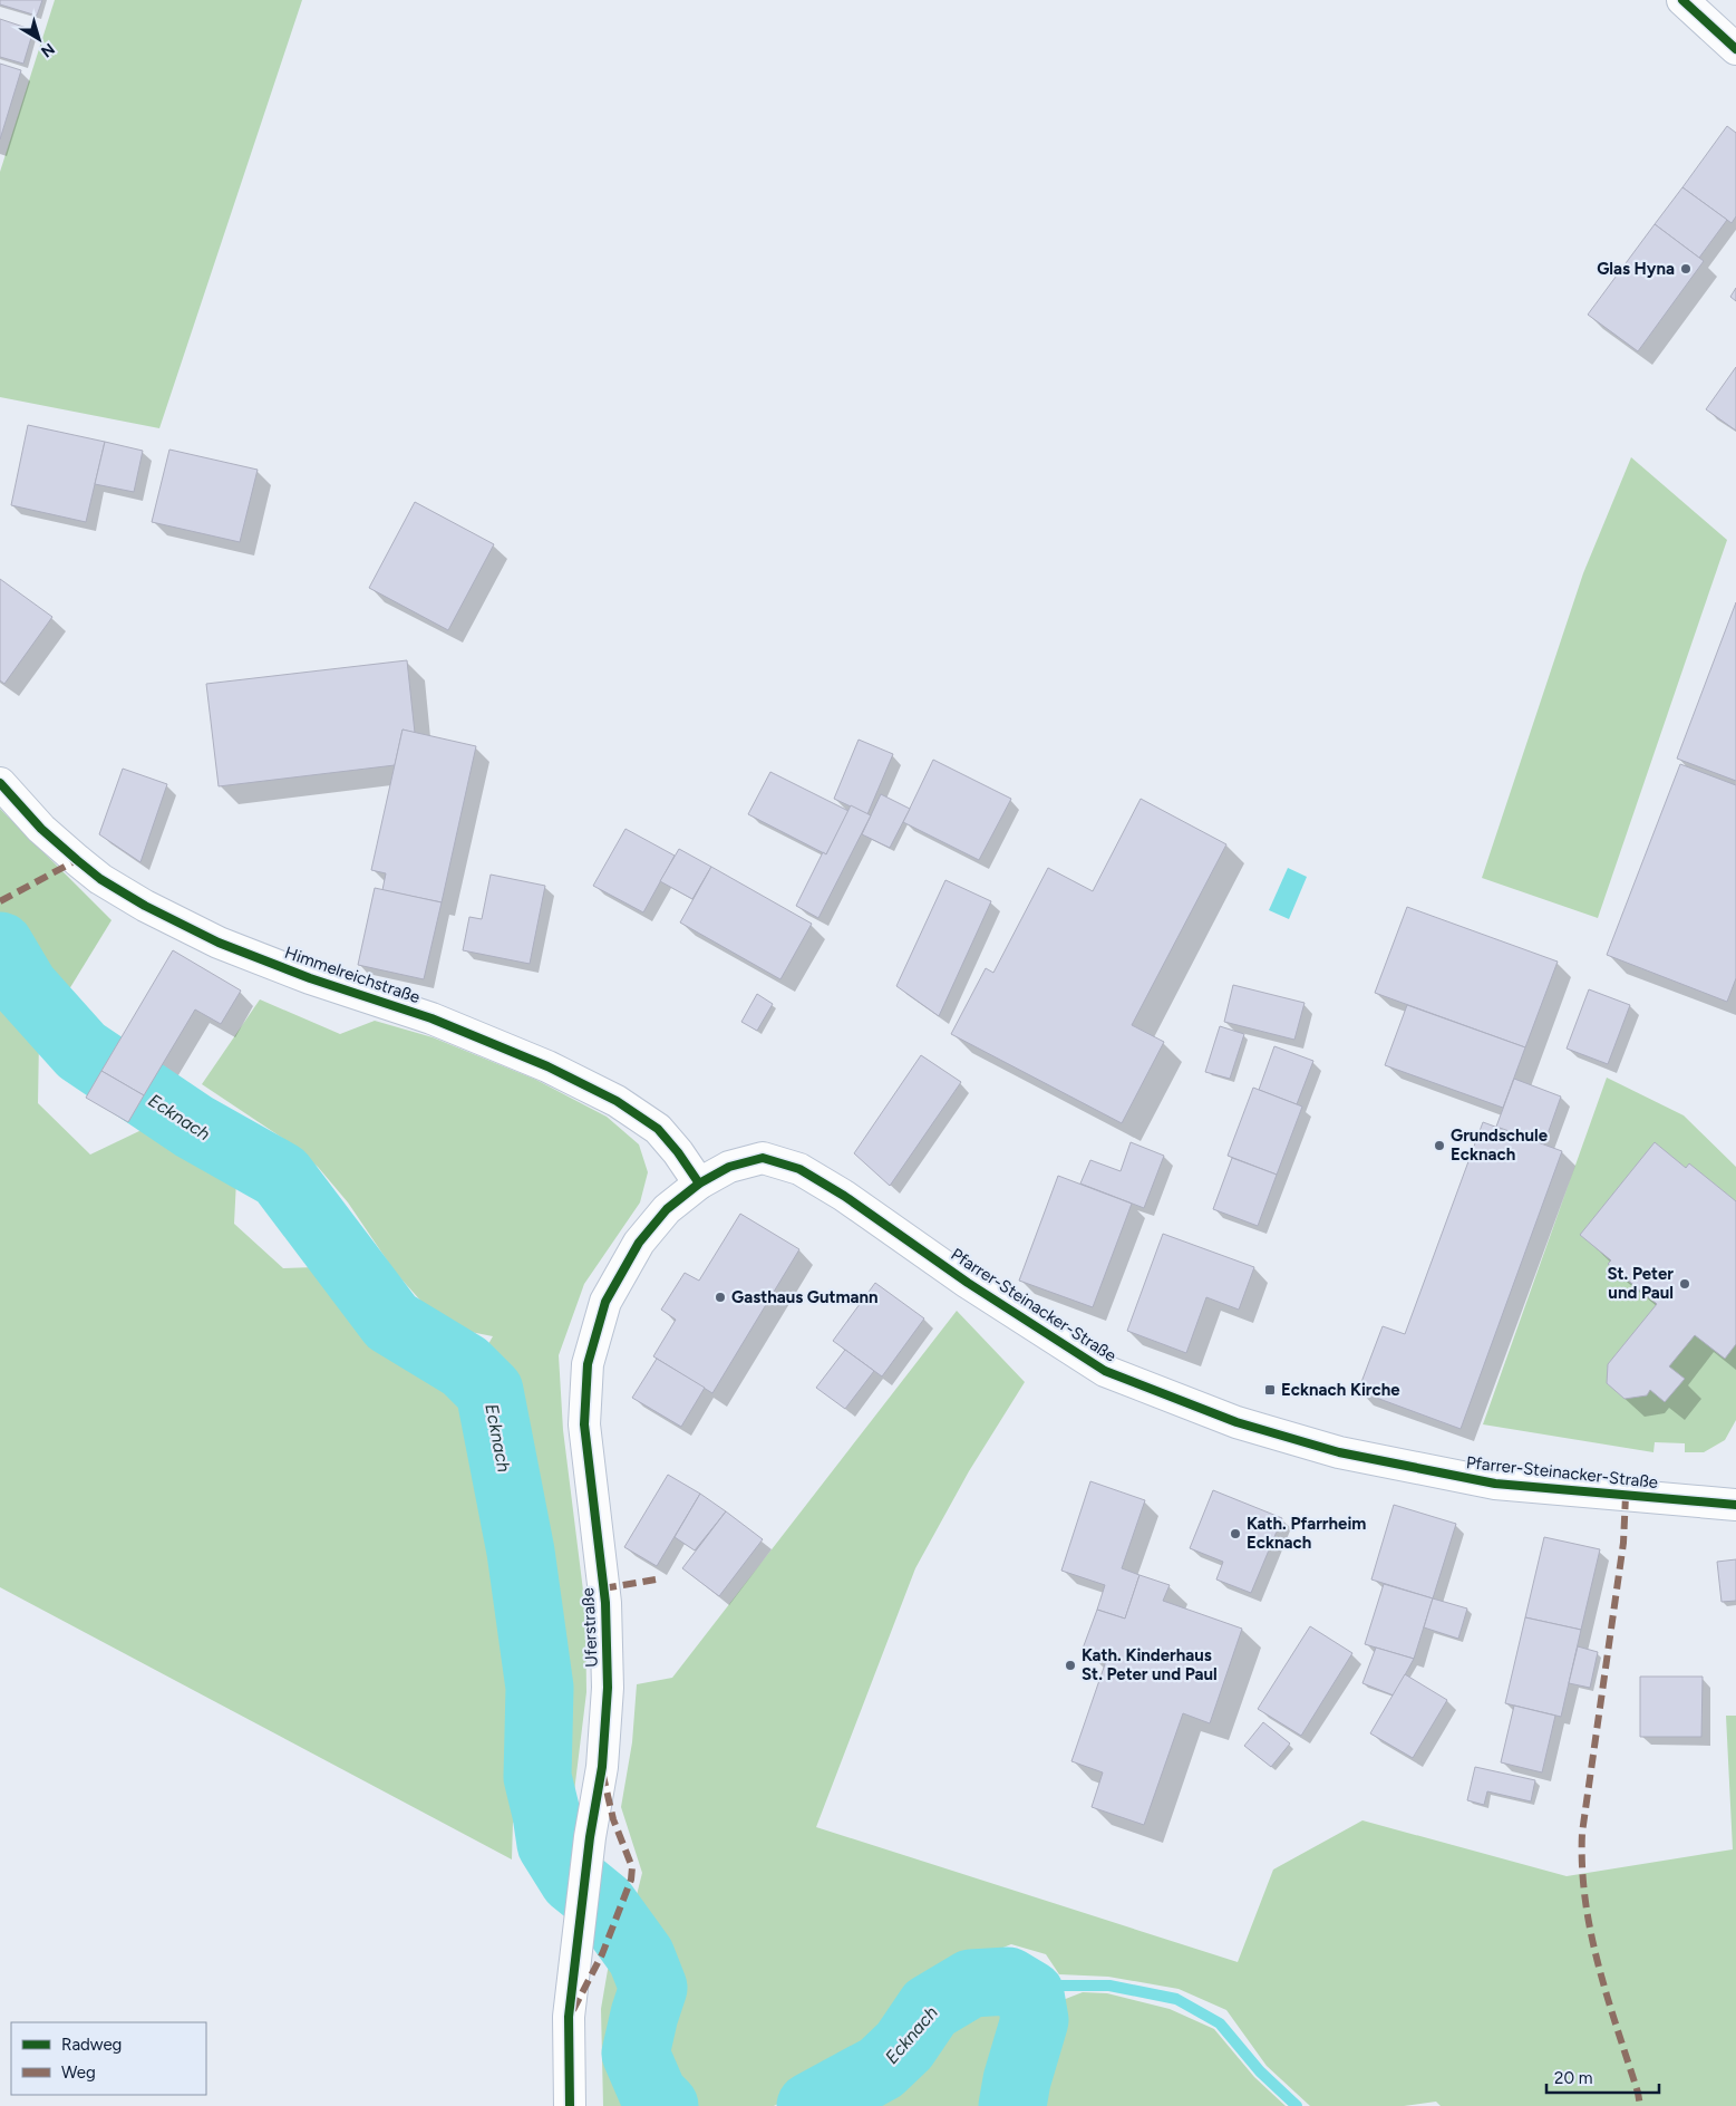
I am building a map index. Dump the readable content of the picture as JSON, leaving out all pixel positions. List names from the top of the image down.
{
  "streets": {
    "street": ["Himmelreichstraße", "Pfarrer-Steinacker-Straße", "Uferstraße"]
  },
  "crossings": [
    ["Himmelreichstraße", "Pfarrer-Steinacker-Straße"],
    ["Himmelreichstraße", "Uferstraße"],
    ["Pfarrer-Steinacker-Straße", "Uferstraße"]
  ],
  "water": ["Ecknach"],
  "places": {
    "other": [
      "Glas Hyna",
      "Grundschule Ecknach",
      "St. Peter und Paul",
      "Gasthaus Gutmann",
      "Kath. Pfarrheim Ecknach",
      "Kath. Kinderhaus St. Peter und Paul"
    ],
    "transit": ["Ecknach Kirche"]
  },
  "legend": ["Radweg", "Weg"],
  "scale_bar": "20 m",
  "north": "bottom right"
}
